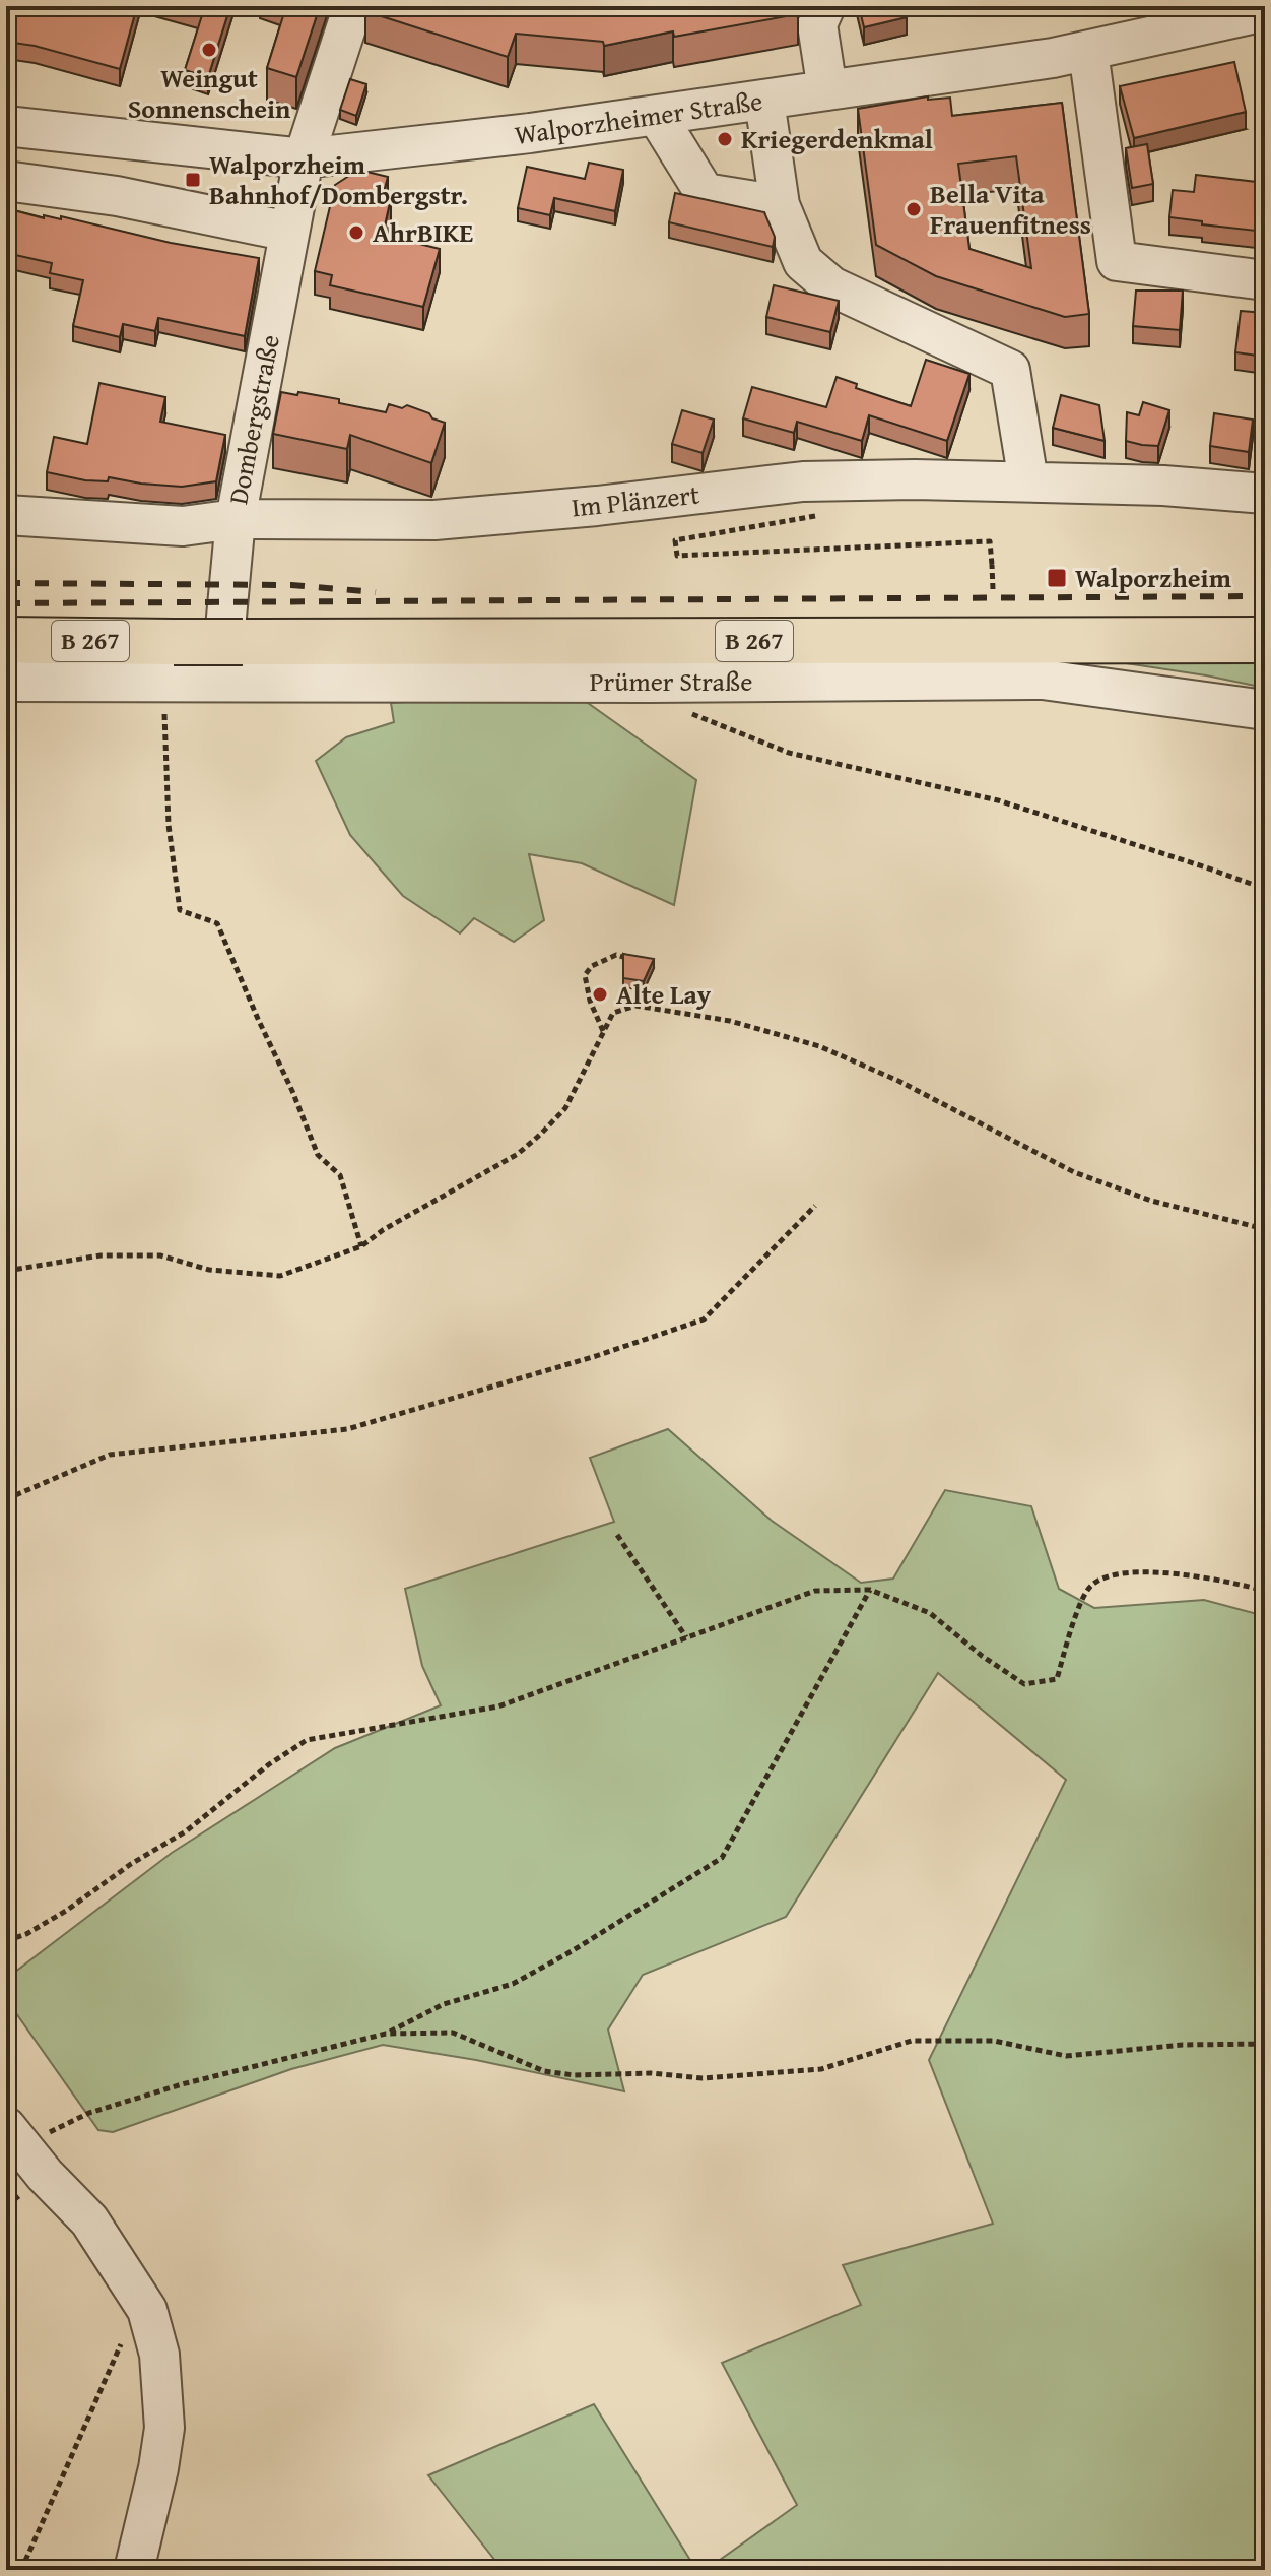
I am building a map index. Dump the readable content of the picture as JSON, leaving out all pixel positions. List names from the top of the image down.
{
  "streets": {
    "main road": ["B 267"],
    "street": [
      "Walporzheimer Straße",
      "Dombergstraße",
      "Im Plänzert",
      "Prümer Straße"
    ]
  },
  "crossings": [
    ["Walporzheimer Straße", "Dombergstraße"],
    ["Dombergstraße", "Im Plänzert"],
    ["Dombergstraße", "Prümer Straße"],
    ["B 267", "Prümer Straße"]
  ],
  "places": {
    "other": [
      "Weingut Sonnenschein",
      "Kriegerdenkmal",
      "Bella Vita Frauenfitness",
      "AhrBIKE",
      "Alte Lay"
    ],
    "transit": ["Walporzheim Bahnhof/Dombergstr.", "Walporzheim"]
  }
}
